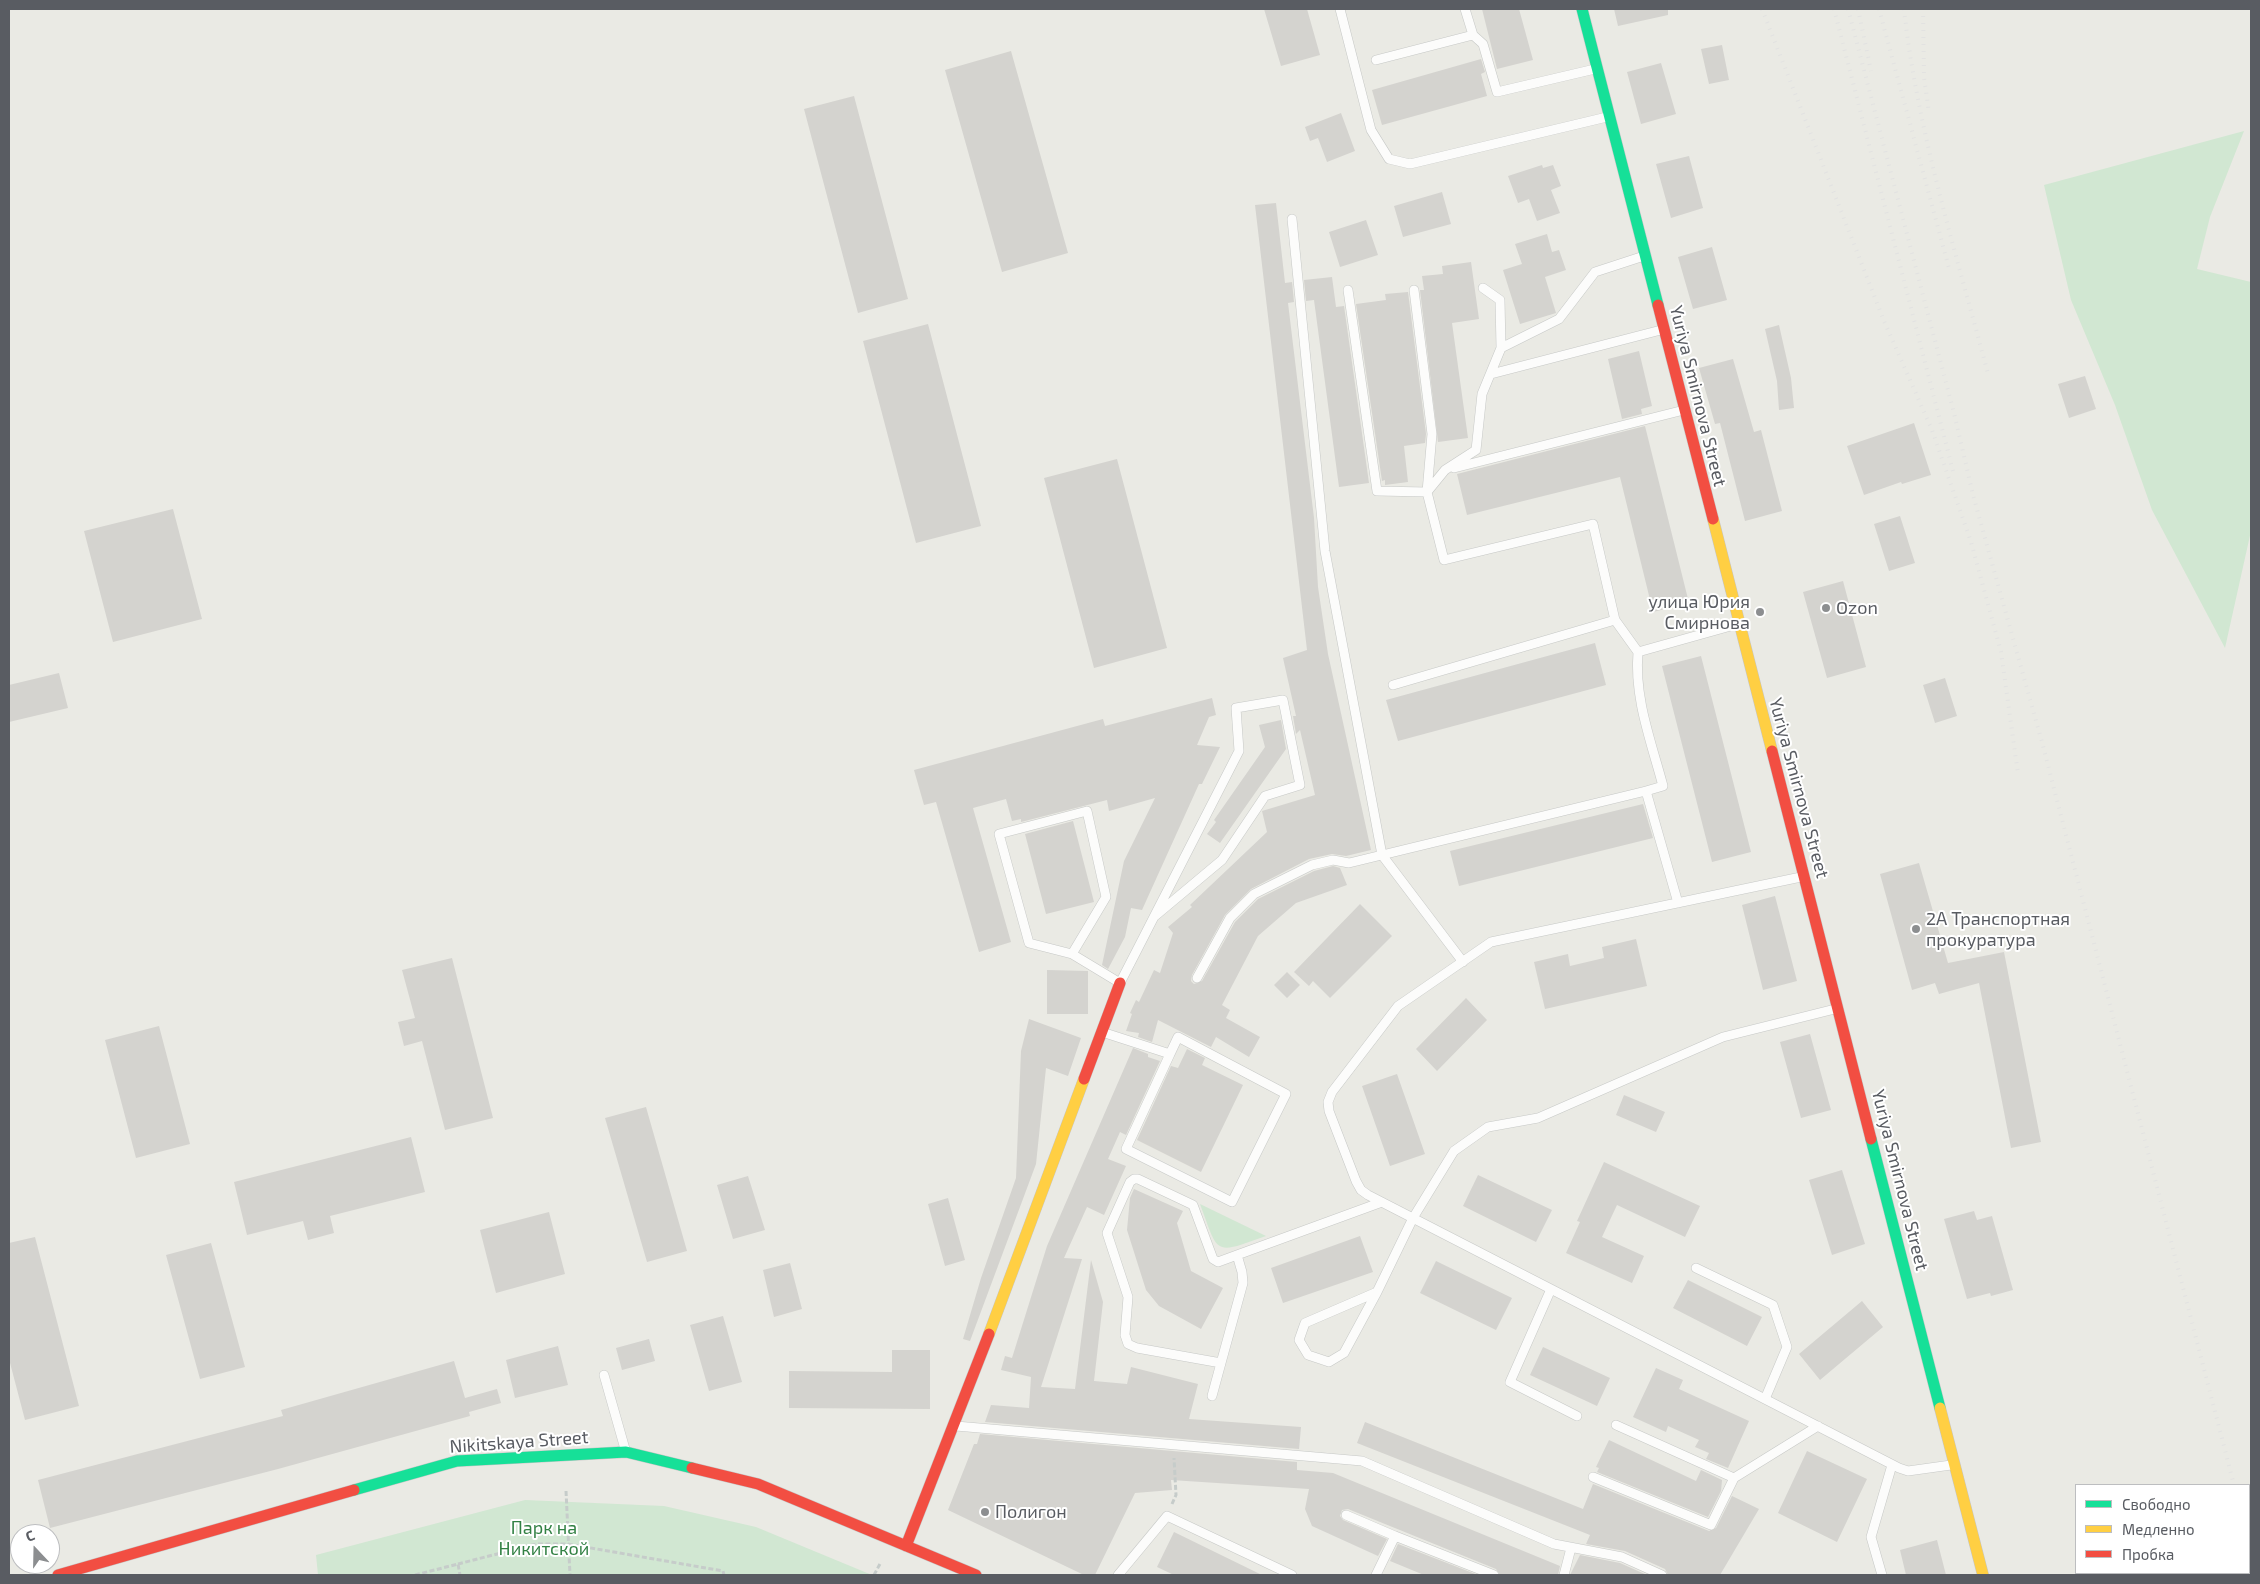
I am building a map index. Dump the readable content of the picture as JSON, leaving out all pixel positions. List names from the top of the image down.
{
  "streets": {
    "main road": ["Yuriya Smirnova Street", "Nikitskaya Street"]
  },
  "parks": ["Парк на Никитской"],
  "places": [
    "Ozon",
    "улица Юрия Смирнова",
    "2А Транспортная прокуратура",
    "Полигон"
  ],
  "legend": ["Свободно", "Медленно", "Пробка"],
  "north": "top"
}
